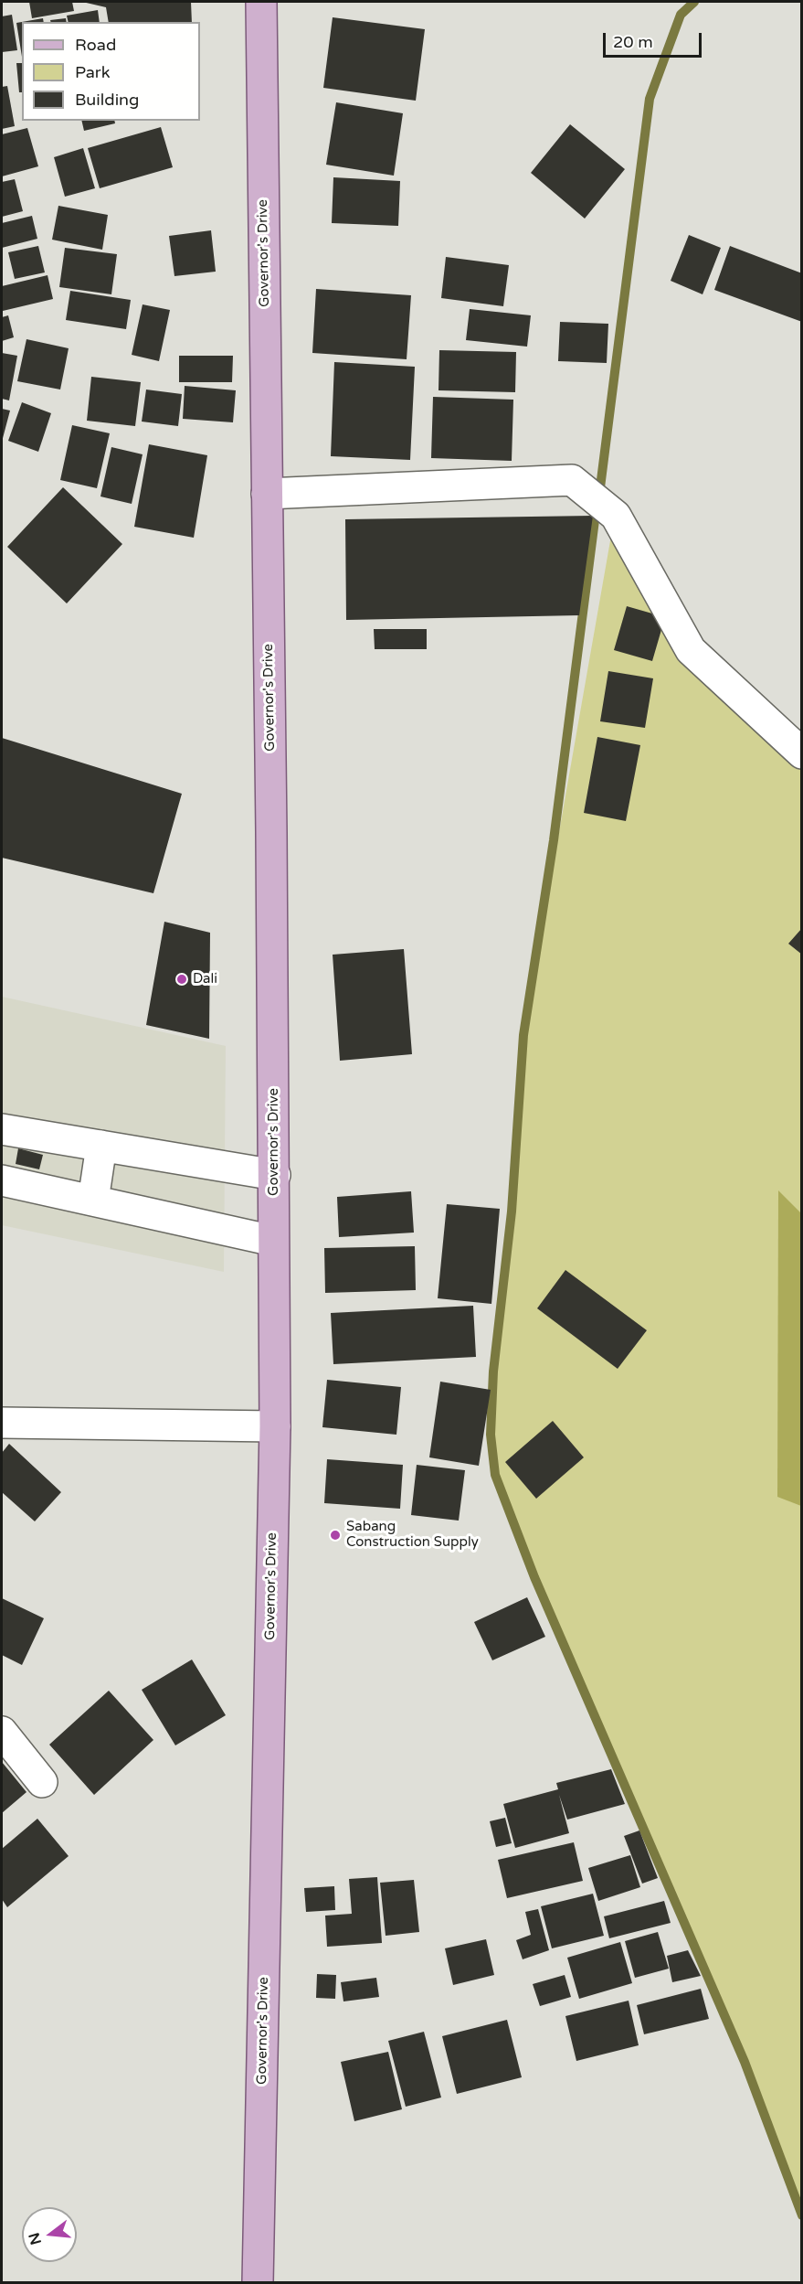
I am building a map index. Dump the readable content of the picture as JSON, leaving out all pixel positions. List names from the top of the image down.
{
  "streets": {
    "main road": ["Governor's Drive"]
  },
  "places": ["Dali", "Sabang Construction Supply"],
  "legend": ["Road", "Park", "Building"],
  "scale_bar": "20 m",
  "north": "left"
}
